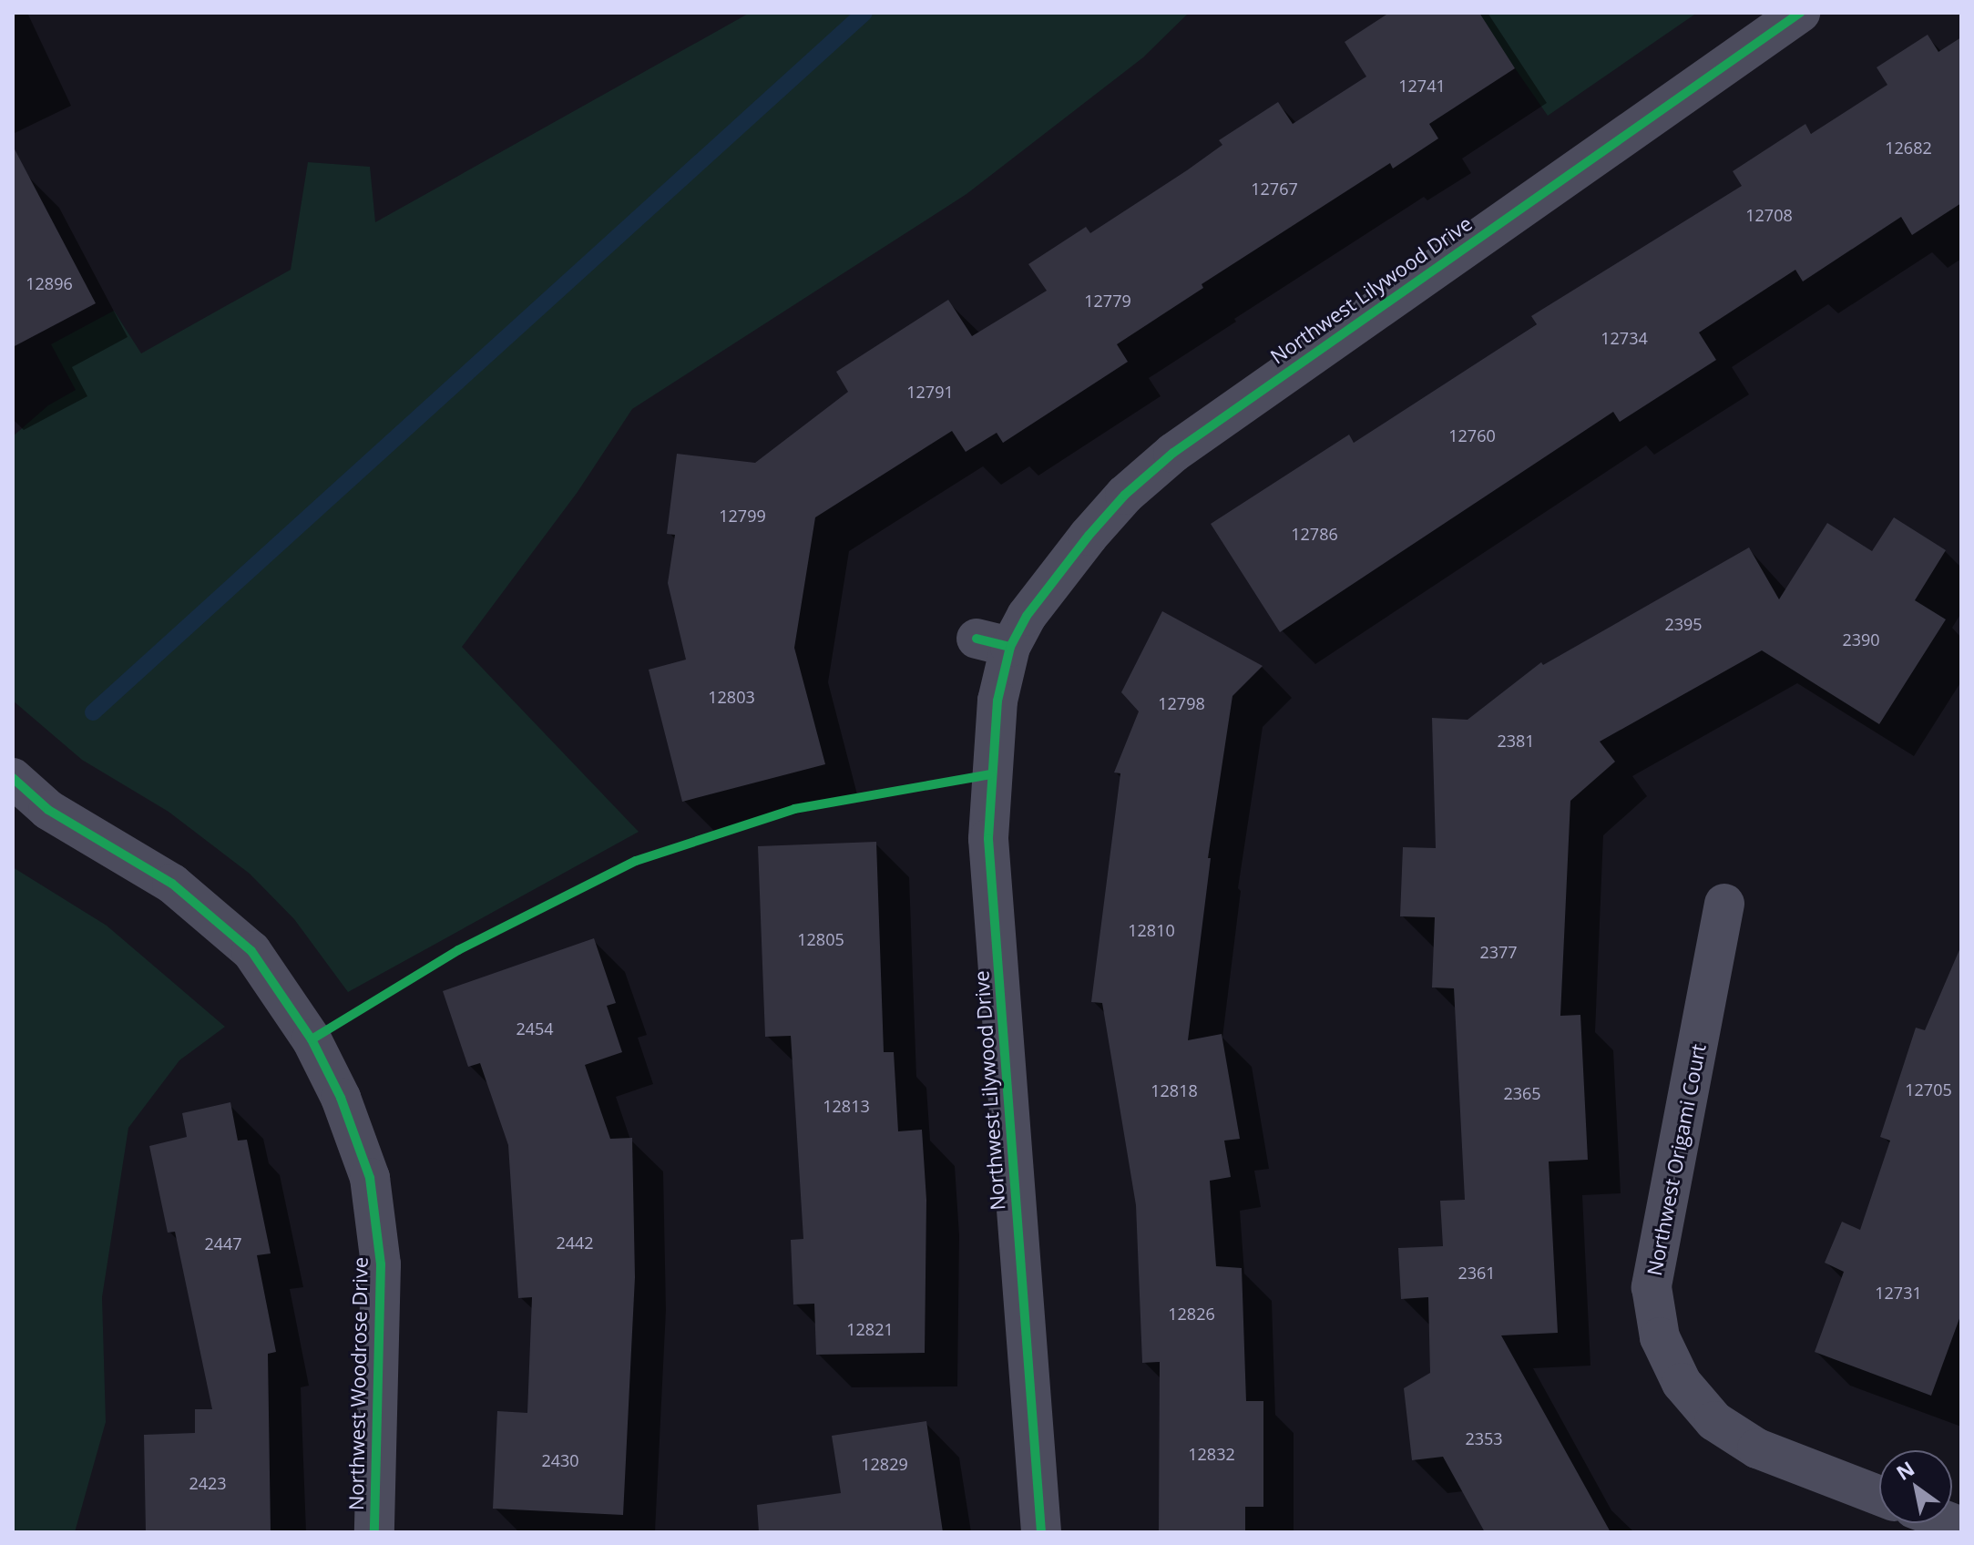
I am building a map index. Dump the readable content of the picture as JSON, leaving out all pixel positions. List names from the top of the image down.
{
  "streets": {
    "street": ["Northwest Lilywood Drive", "Northwest Origami Court", "Northwest Woodrose Drive"]
  },
  "house_numbers": [
    "12741",
    "12682",
    "12767",
    "12708",
    "12896",
    "12779",
    "12734",
    "12791",
    "12760",
    "12799",
    "12786",
    "2395",
    "2390",
    "12803",
    "12798",
    "2381",
    "12810",
    "12805",
    "2377",
    "2454",
    "12705",
    "12818",
    "2365",
    "12813",
    "2442",
    "2447",
    "2361",
    "12731",
    "12826",
    "12821",
    "2353",
    "12832",
    "2430",
    "12829",
    "2423"
  ],
  "north": "top left"
}
